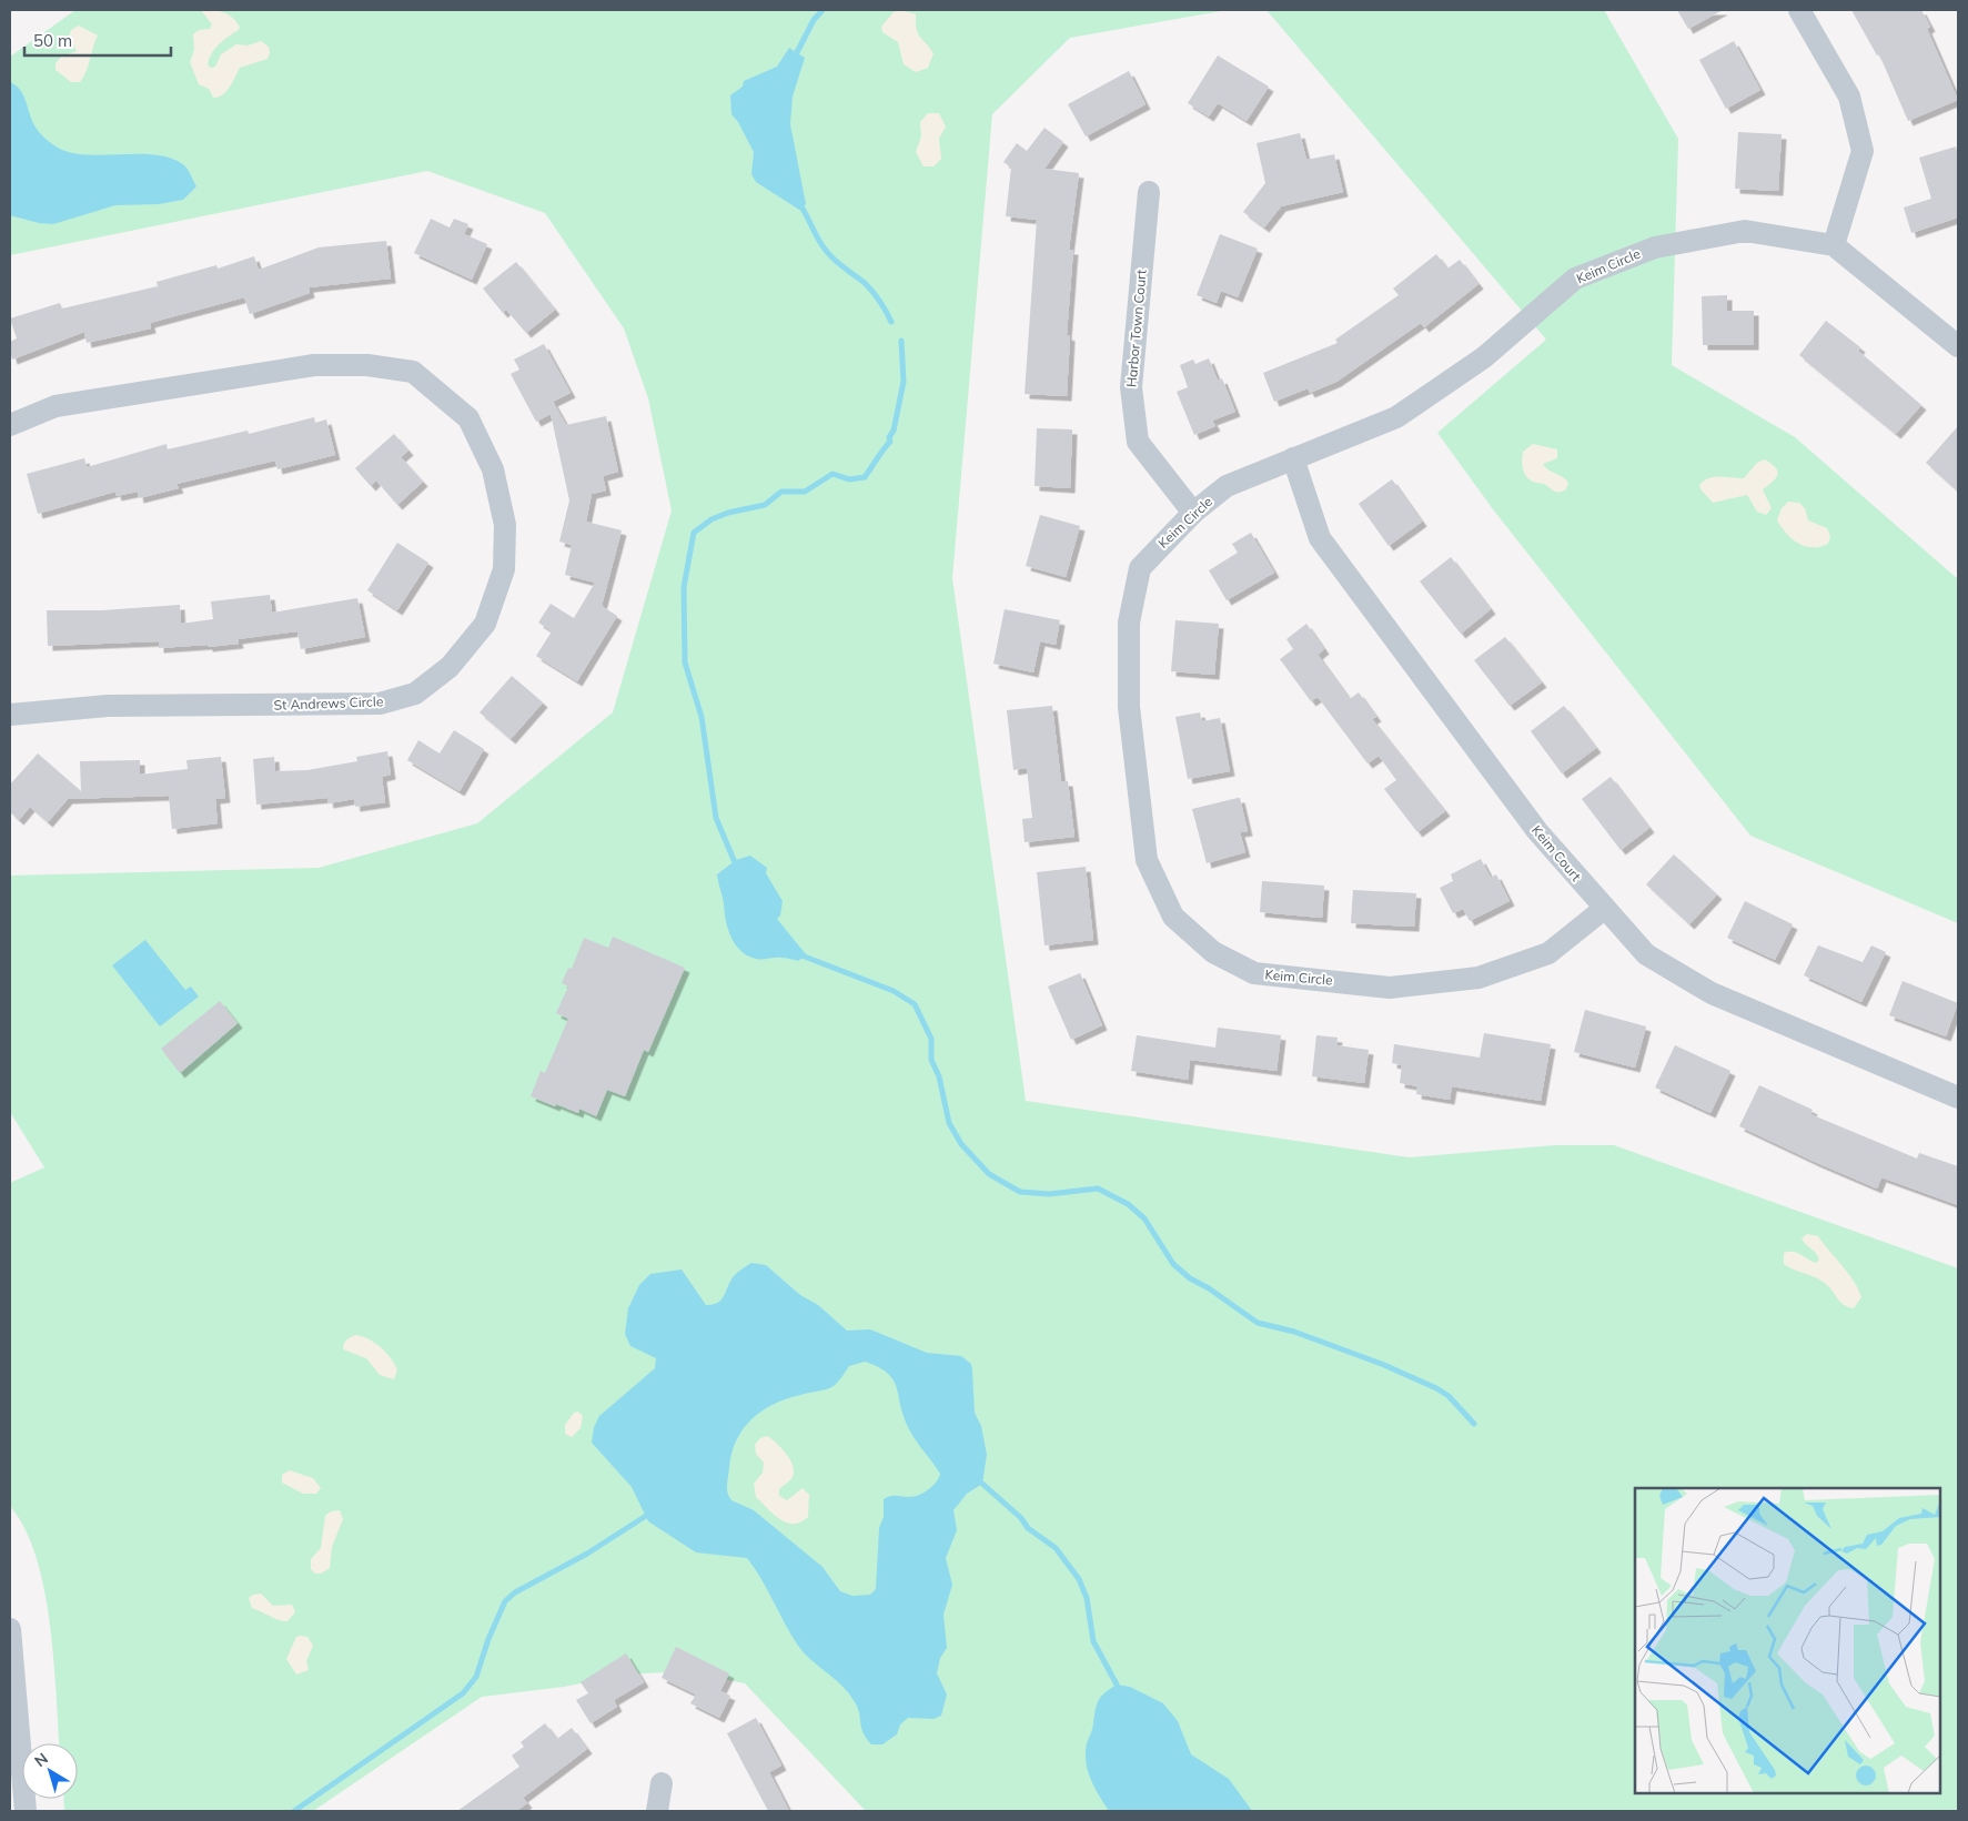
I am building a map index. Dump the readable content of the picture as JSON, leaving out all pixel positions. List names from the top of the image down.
{
  "streets": {
    "street": [
      "Keim Circle",
      "Harbor Town Court",
      "St Andrews Circle",
      "Keim Court"
    ]
  },
  "crossings": [
    ["Keim Circle", "Harbor Town Court"],
    ["Keim Circle", "Keim Court"]
  ],
  "scale_bar": "50 m",
  "north": "top left"
}
